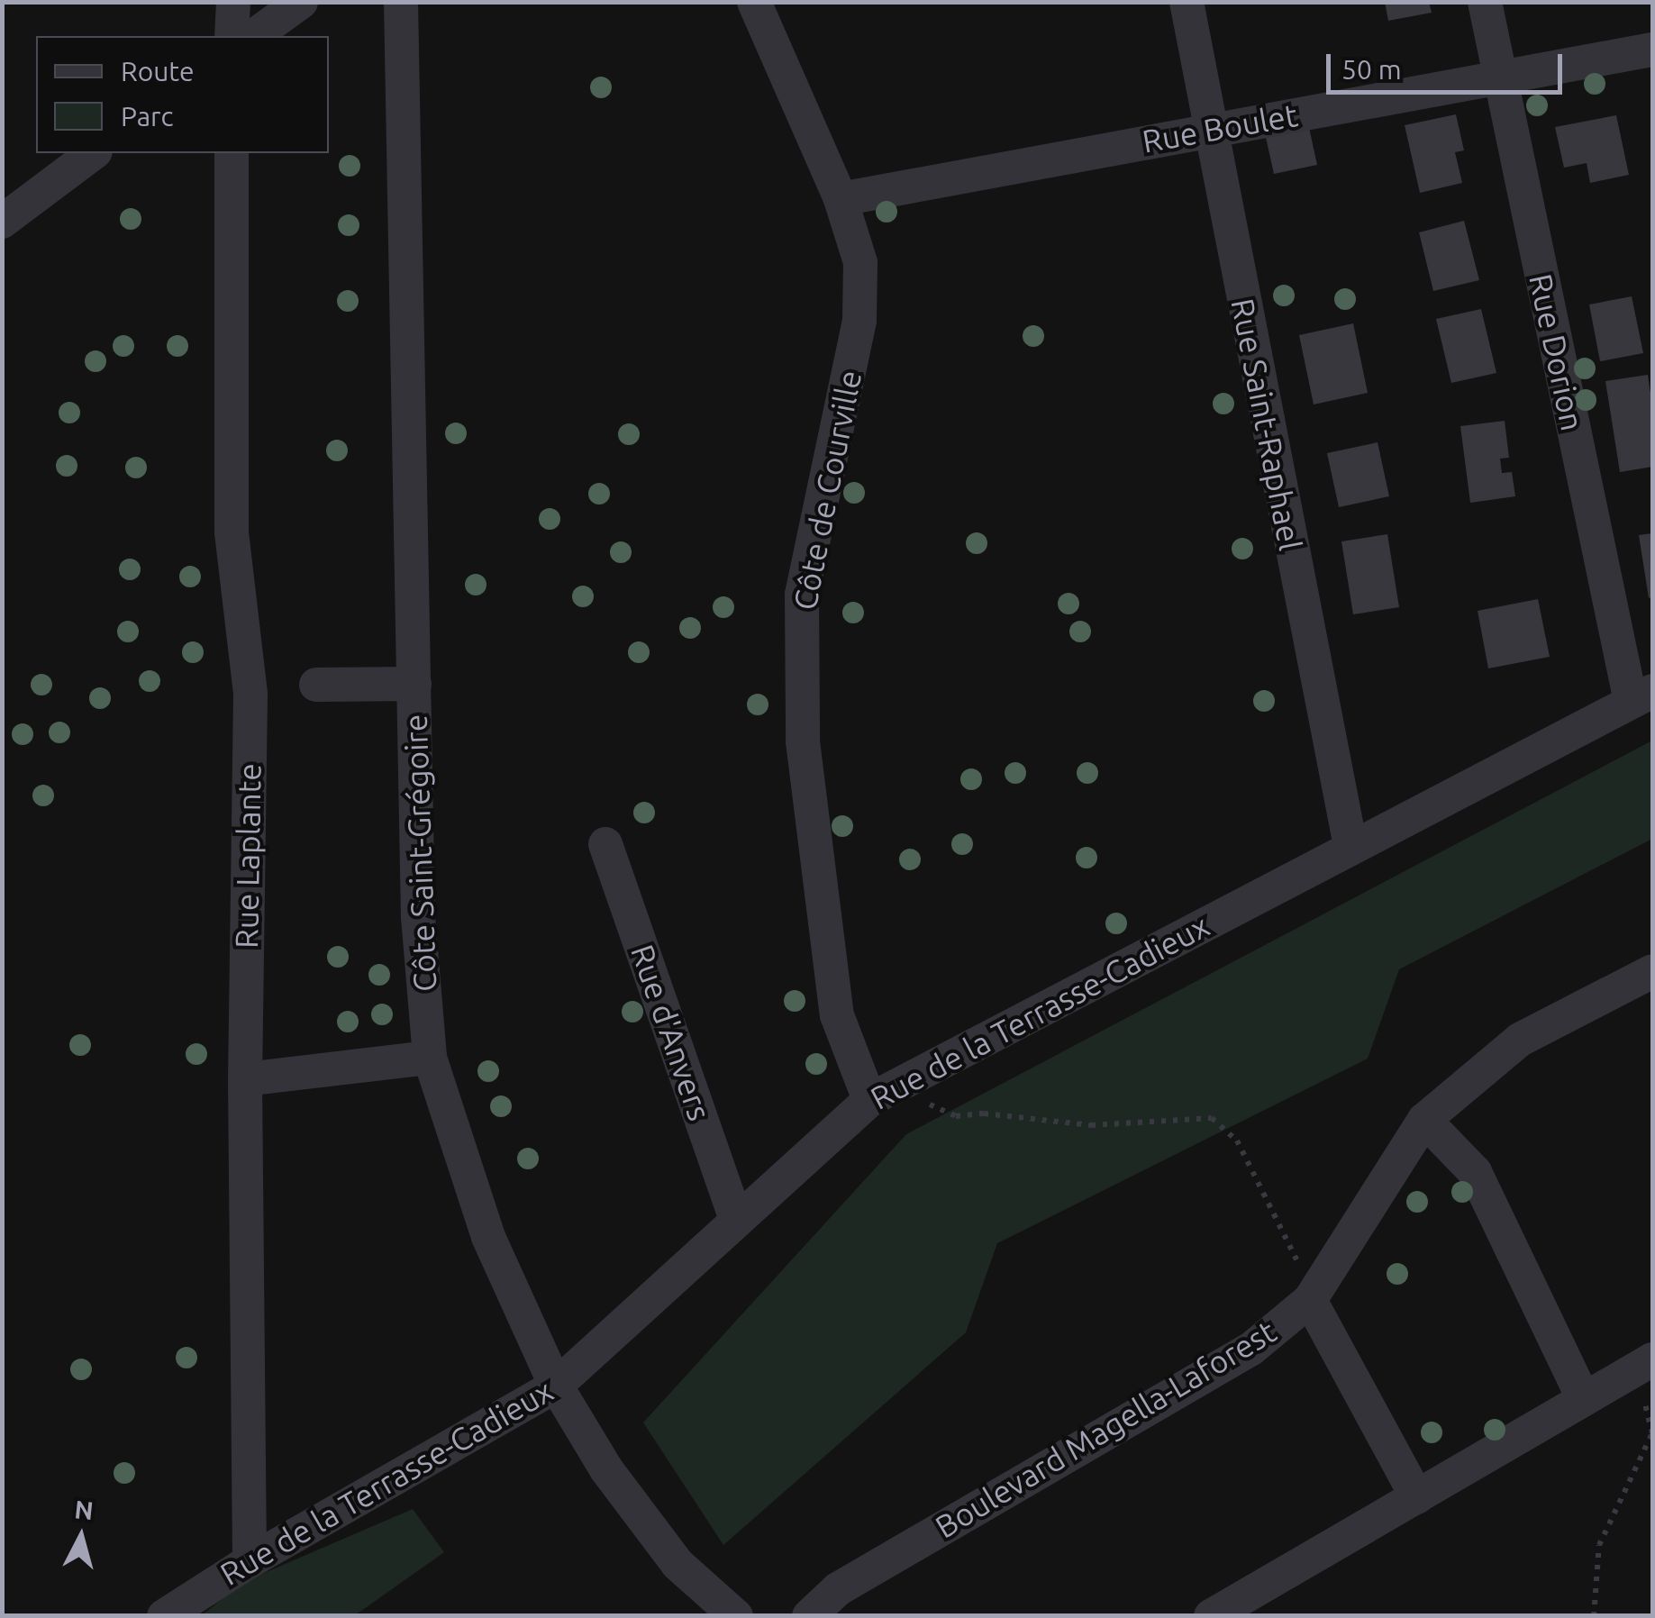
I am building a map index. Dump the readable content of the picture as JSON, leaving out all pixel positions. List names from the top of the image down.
{
  "streets": {
    "street": [
      "Rue Boulet",
      "Rue Dorion",
      "Rue Saint-Raphael",
      "Côte de Courville",
      "Côte Saint-Grégoire",
      "Rue Laplante",
      "Rue de la Terrasse-Cadieux",
      "Rue d'Anvers",
      "Boulevard Magella-Laforest"
    ]
  },
  "crossings": [
    ["Rue Boulet", "Rue Dorion"],
    ["Rue Boulet", "Rue Saint-Raphael"],
    ["Rue Boulet", "Côte de Courville"],
    ["Rue Dorion", "Rue de la Terrasse-Cadieux"],
    ["Rue Saint-Raphael", "Rue de la Terrasse-Cadieux"],
    ["Côte de Courville", "Rue de la Terrasse-Cadieux"],
    ["Côte Saint-Grégoire", "Rue de la Terrasse-Cadieux"],
    ["Rue Laplante", "Rue de la Terrasse-Cadieux"],
    ["Rue de la Terrasse-Cadieux", "Rue d'Anvers"]
  ],
  "legend": ["Route", "Parc"],
  "scale_bar": "50 m",
  "north": "top"
}
